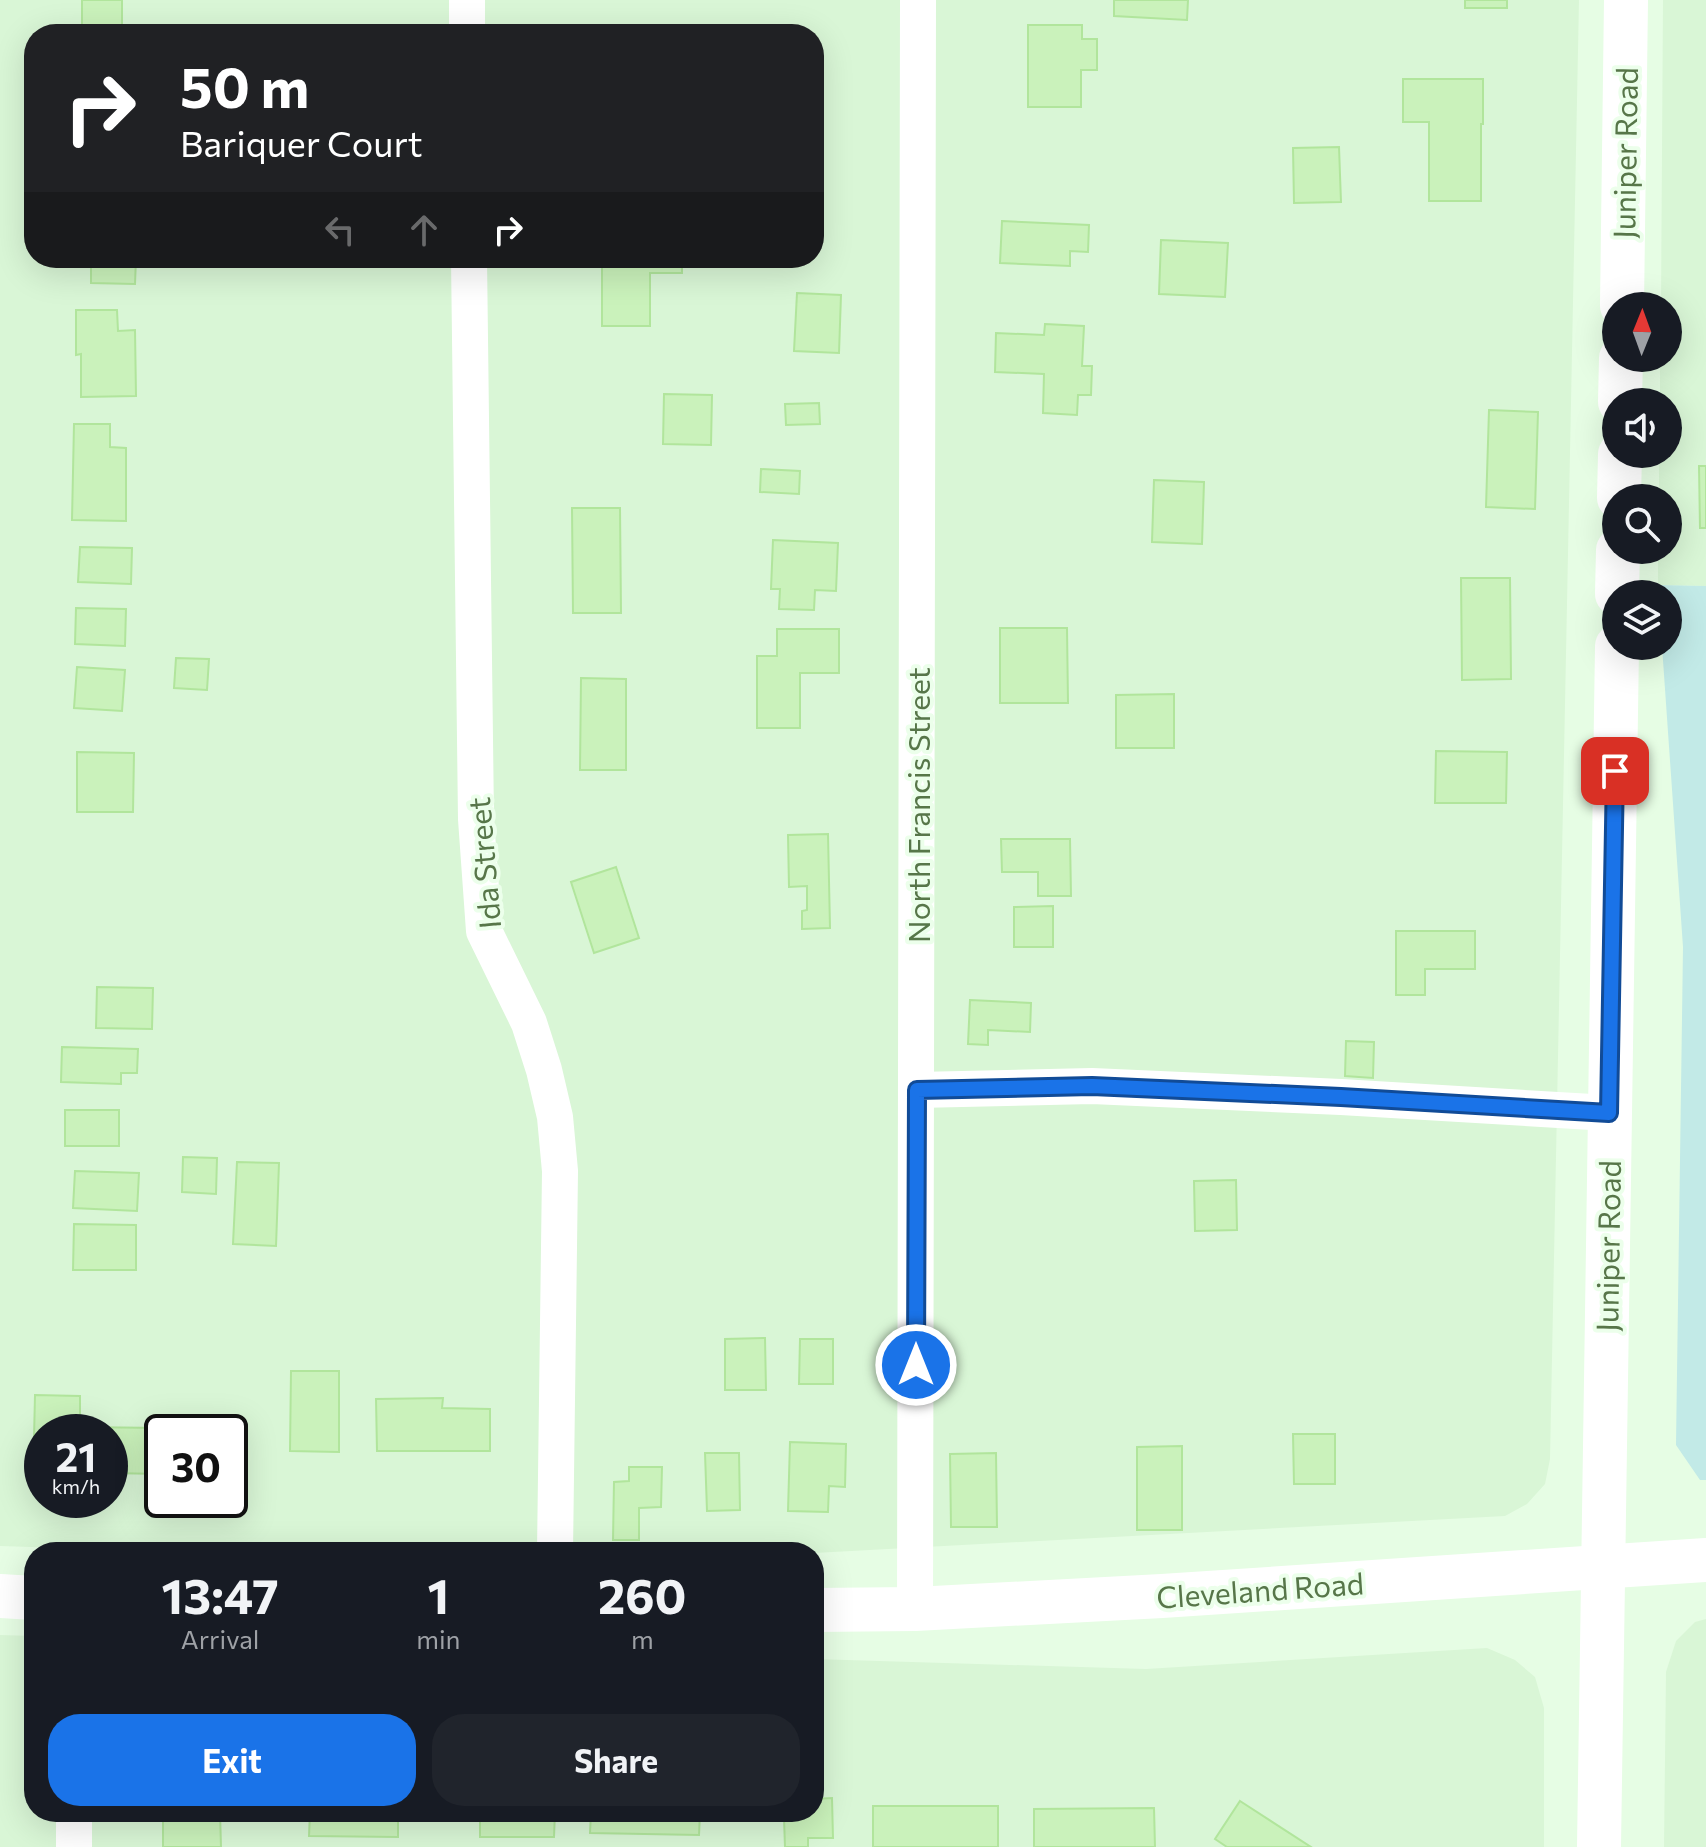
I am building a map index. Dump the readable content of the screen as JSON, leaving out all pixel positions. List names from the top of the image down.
{
  "streets": {
    "street": [
      "Juniper Road",
      "North Francis Street",
      "Ida Street",
      "Cleveland Road"
    ]
  },
  "crossings": [
    ["Juniper Road", "Cleveland Road"],
    ["North Francis Street", "Cleveland Road"]
  ],
  "north": "top",
  "page": {
    "turn": ["50 m", "Bariquer Court"],
    "speed": "21 km/h",
    "limit": "30",
    "eta": [
      "13:47",
      "Arrival",
      "1",
      "min",
      "260",
      "m"
    ],
    "buttons": ["Exit", "Share"]
  }
}
